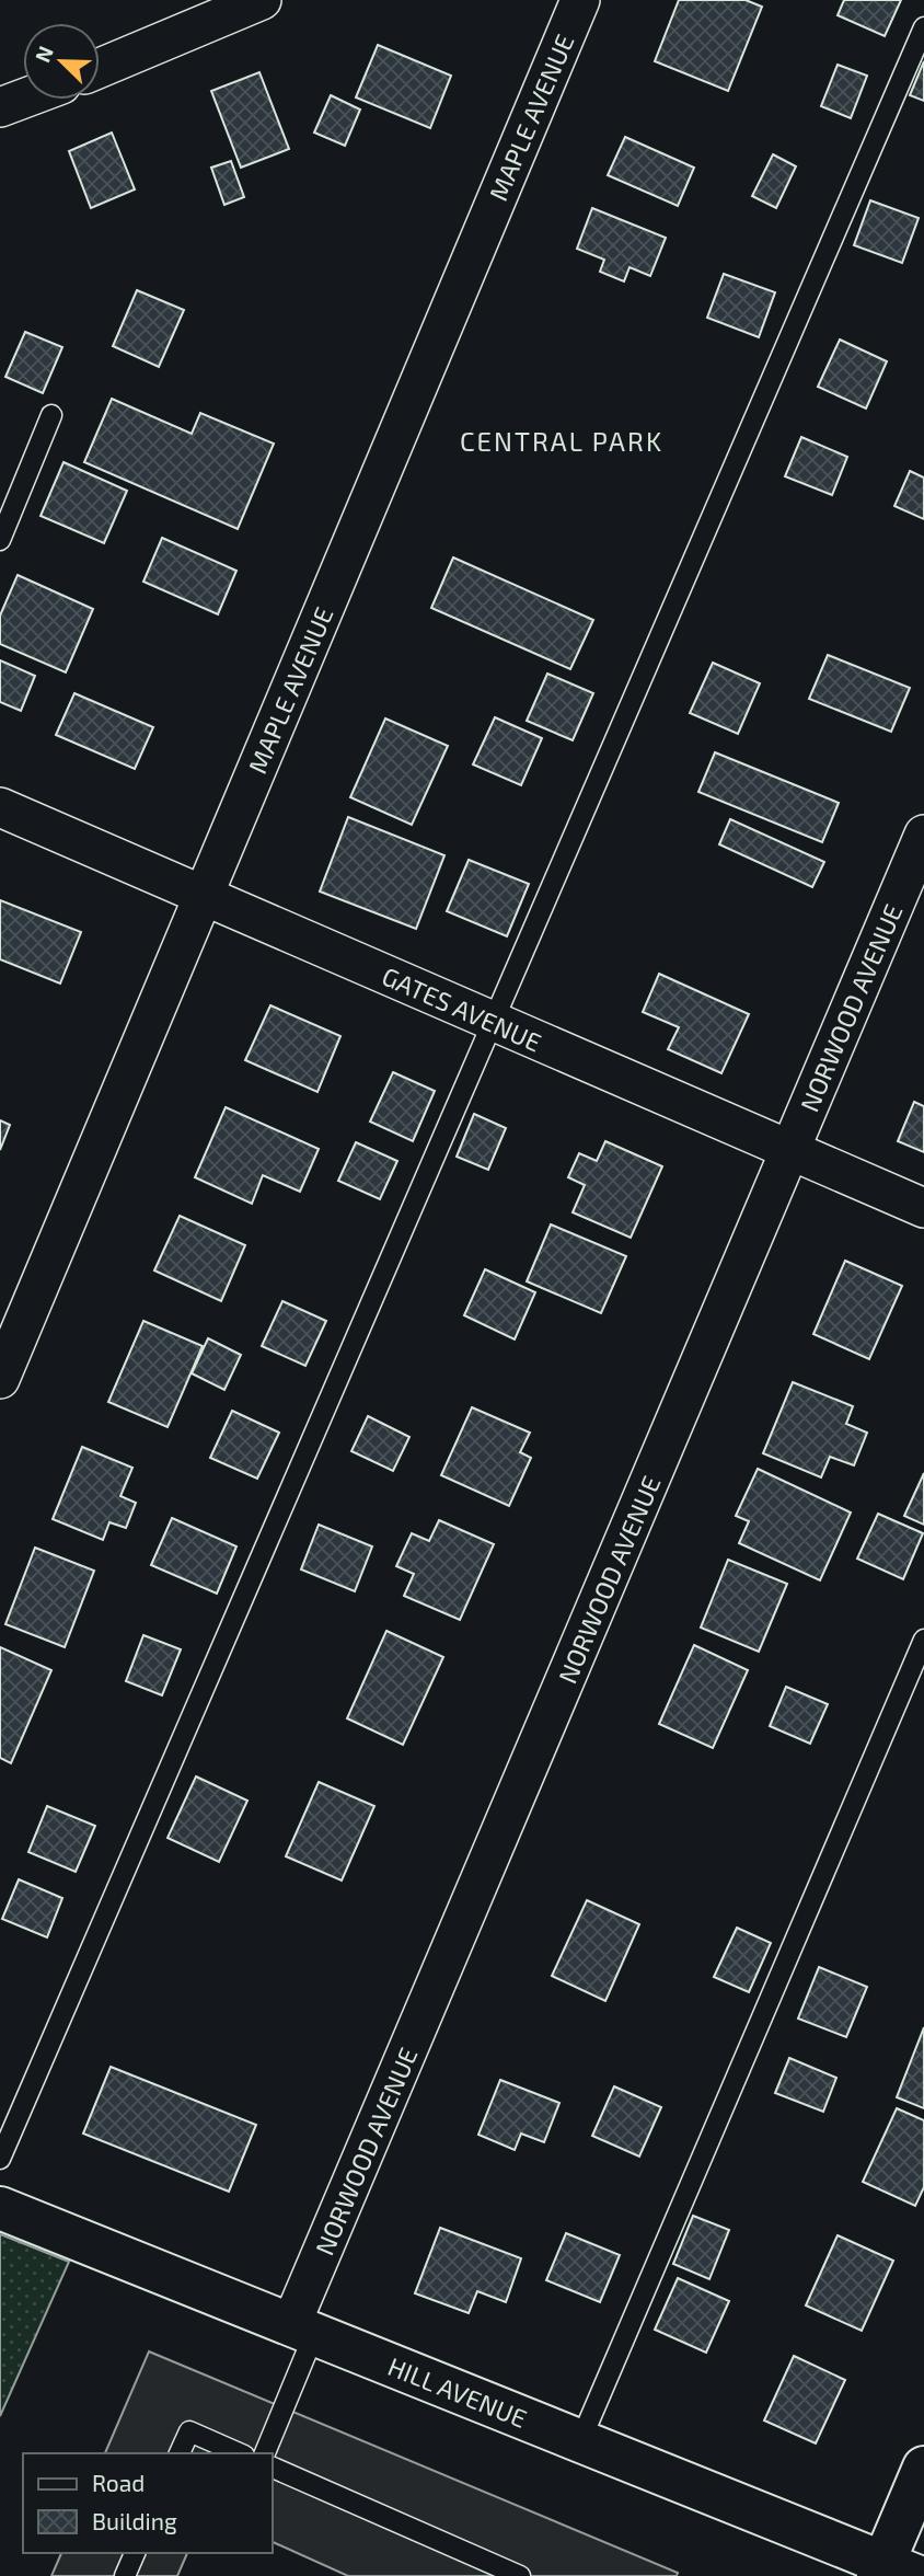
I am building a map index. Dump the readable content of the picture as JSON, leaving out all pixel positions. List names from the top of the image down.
{
  "streets": {
    "street": [
      "MAPLE AVENUE",
      "NORWOOD AVENUE",
      "GATES AVENUE",
      "HILL AVENUE"
    ]
  },
  "crossings": [
    ["MAPLE AVENUE", "GATES AVENUE"],
    ["NORWOOD AVENUE", "GATES AVENUE"],
    ["NORWOOD AVENUE", "HILL AVENUE"]
  ],
  "districts": ["CENTRAL PARK"],
  "legend": ["Road", "Building"],
  "north": "top left"
}
